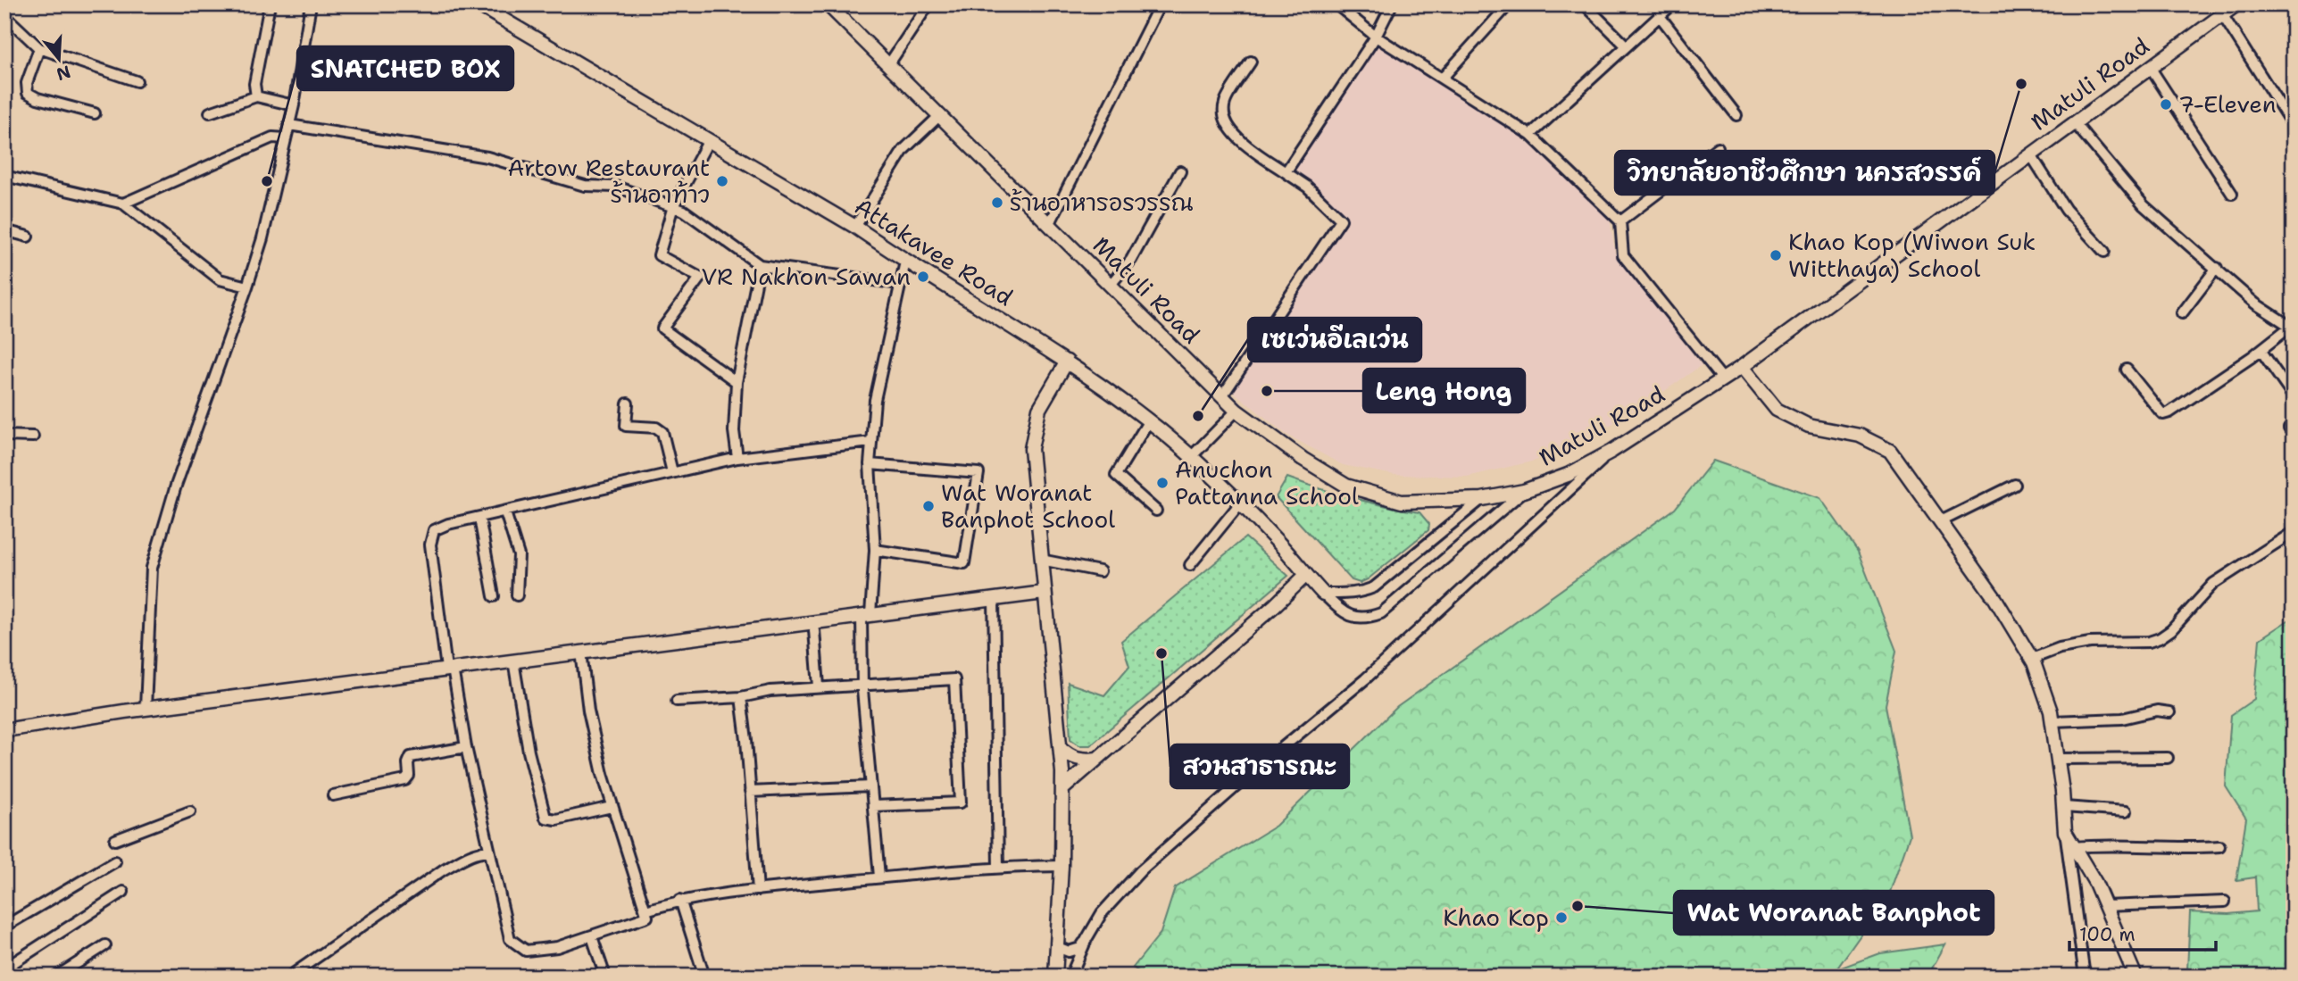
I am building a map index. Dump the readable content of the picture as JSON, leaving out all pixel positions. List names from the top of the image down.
{
  "streets": {
    "street": ["Matuli Road", "Attakavee Road"]
  },
  "places": [
    "วิทยาลัยอาชีวศึกษา นครสวรรค์",
    "7-Eleven",
    "SNATCHED BOX",
    "Artow Restaurant ร้านอาท้าว",
    "ร้านอาหารอรวรรณ",
    "Khao Kop (Wiwon Suk Witthaya) School",
    "VR Nakhon Sawan",
    "Leng Hong",
    "เซเว่นอีเลเว่น",
    "Anuchon Pattanna School",
    "Wat Woranat Banphot School",
    "สวนสาธารณะ",
    "Wat Woranat Banphot",
    "Khao Kop"
  ],
  "scale_bar": "100 m",
  "north": "bottom"
}
